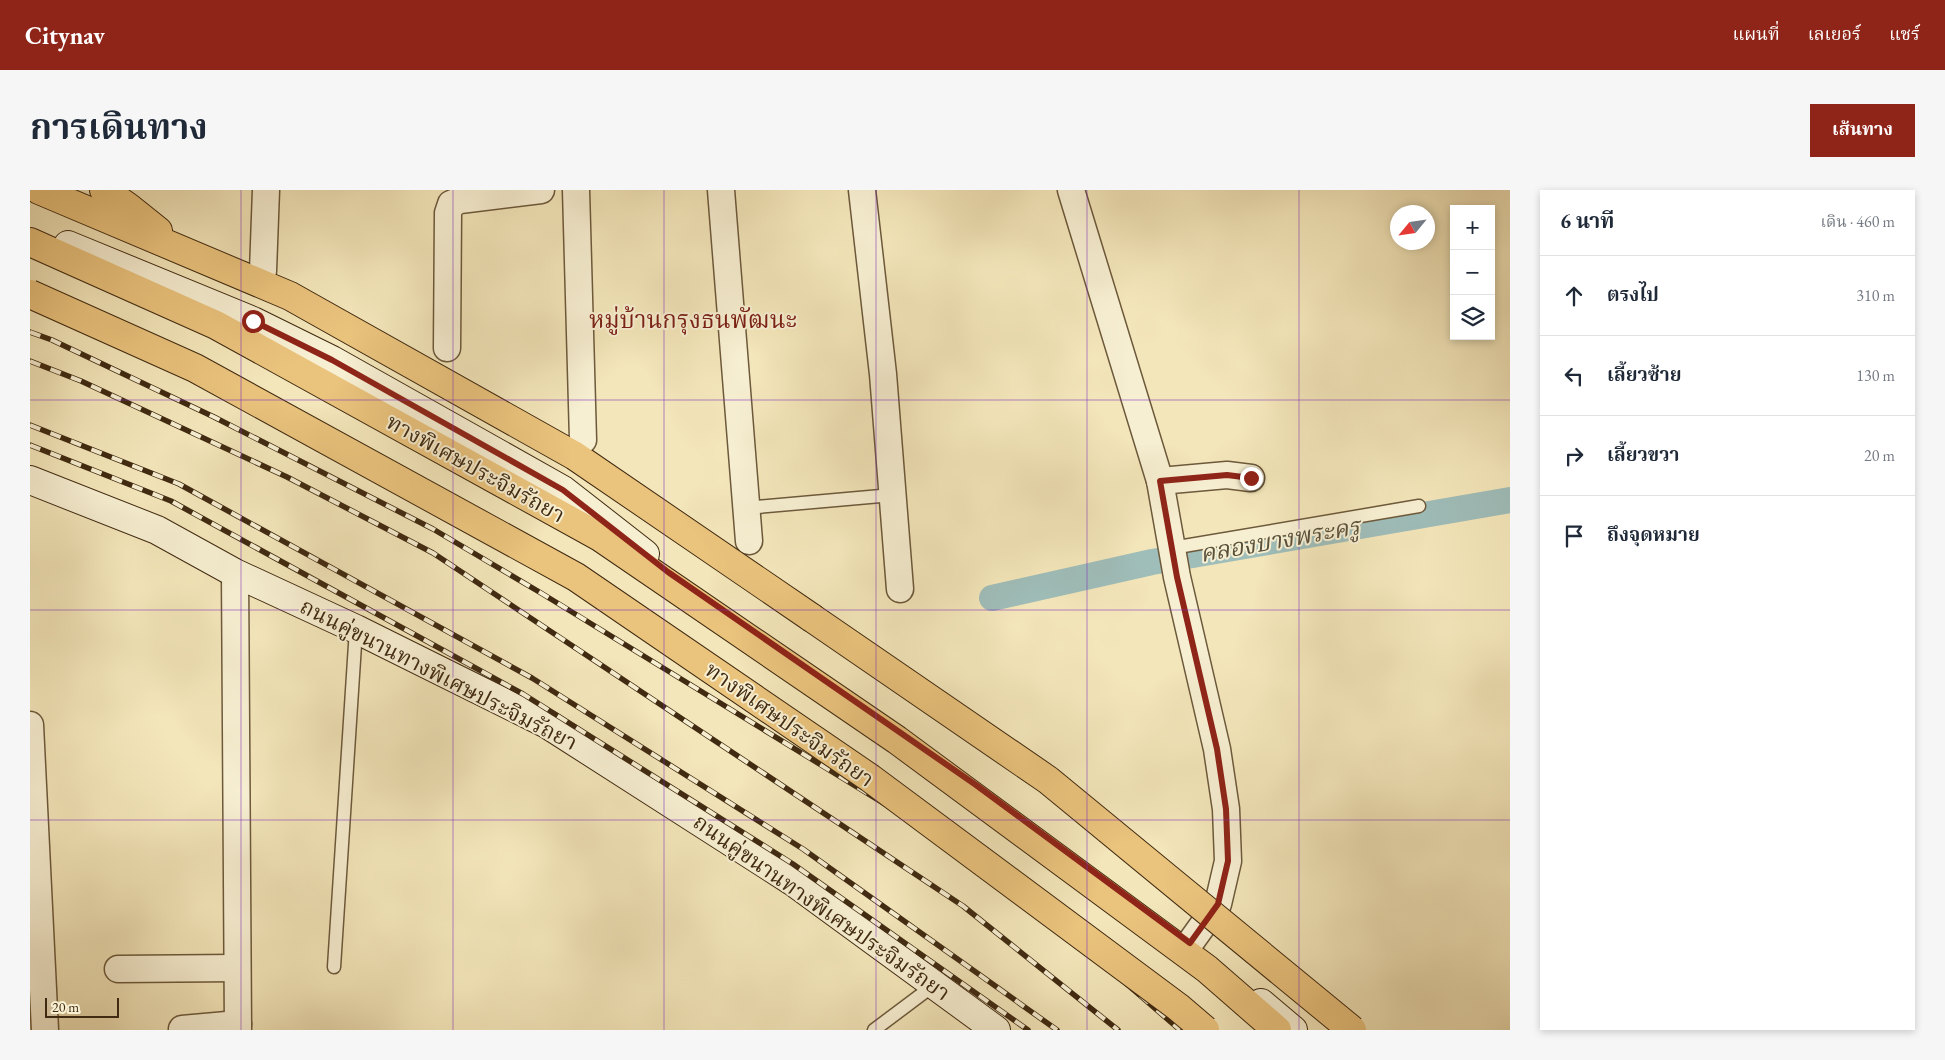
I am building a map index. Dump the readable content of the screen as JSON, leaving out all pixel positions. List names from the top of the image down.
{
  "streets": {
    "highway": ["ทางพิเศษประจิมรัถยา"],
    "main road": ["ถนนคู่ขนานทางพิเศษประจิมรัถยา"]
  },
  "districts": ["หมู่บ้านกรุงธนพัฒนะ"],
  "water": ["คลองบางพระครู"],
  "scale_bar": "20 m",
  "north": "bottom left",
  "page": {
    "header": "Citynav",
    "nav": ["แผนที่", "เลเยอร์", "แชร์"],
    "title": "การเดินทาง",
    "buttons": "เส้นทาง",
    "heading": ["6 นาที", "เดิน · 460 m"],
    "map_buttons": ["+", "−"],
    "list": [
      ["ตรงไป", "310 m"],
      ["เลี้ยวซ้าย", "130 m"],
      ["เลี้ยวขวา", "20 m"],
      "ถึงจุดหมาย"
    ],
    "scale": "20 m"
  }
}
